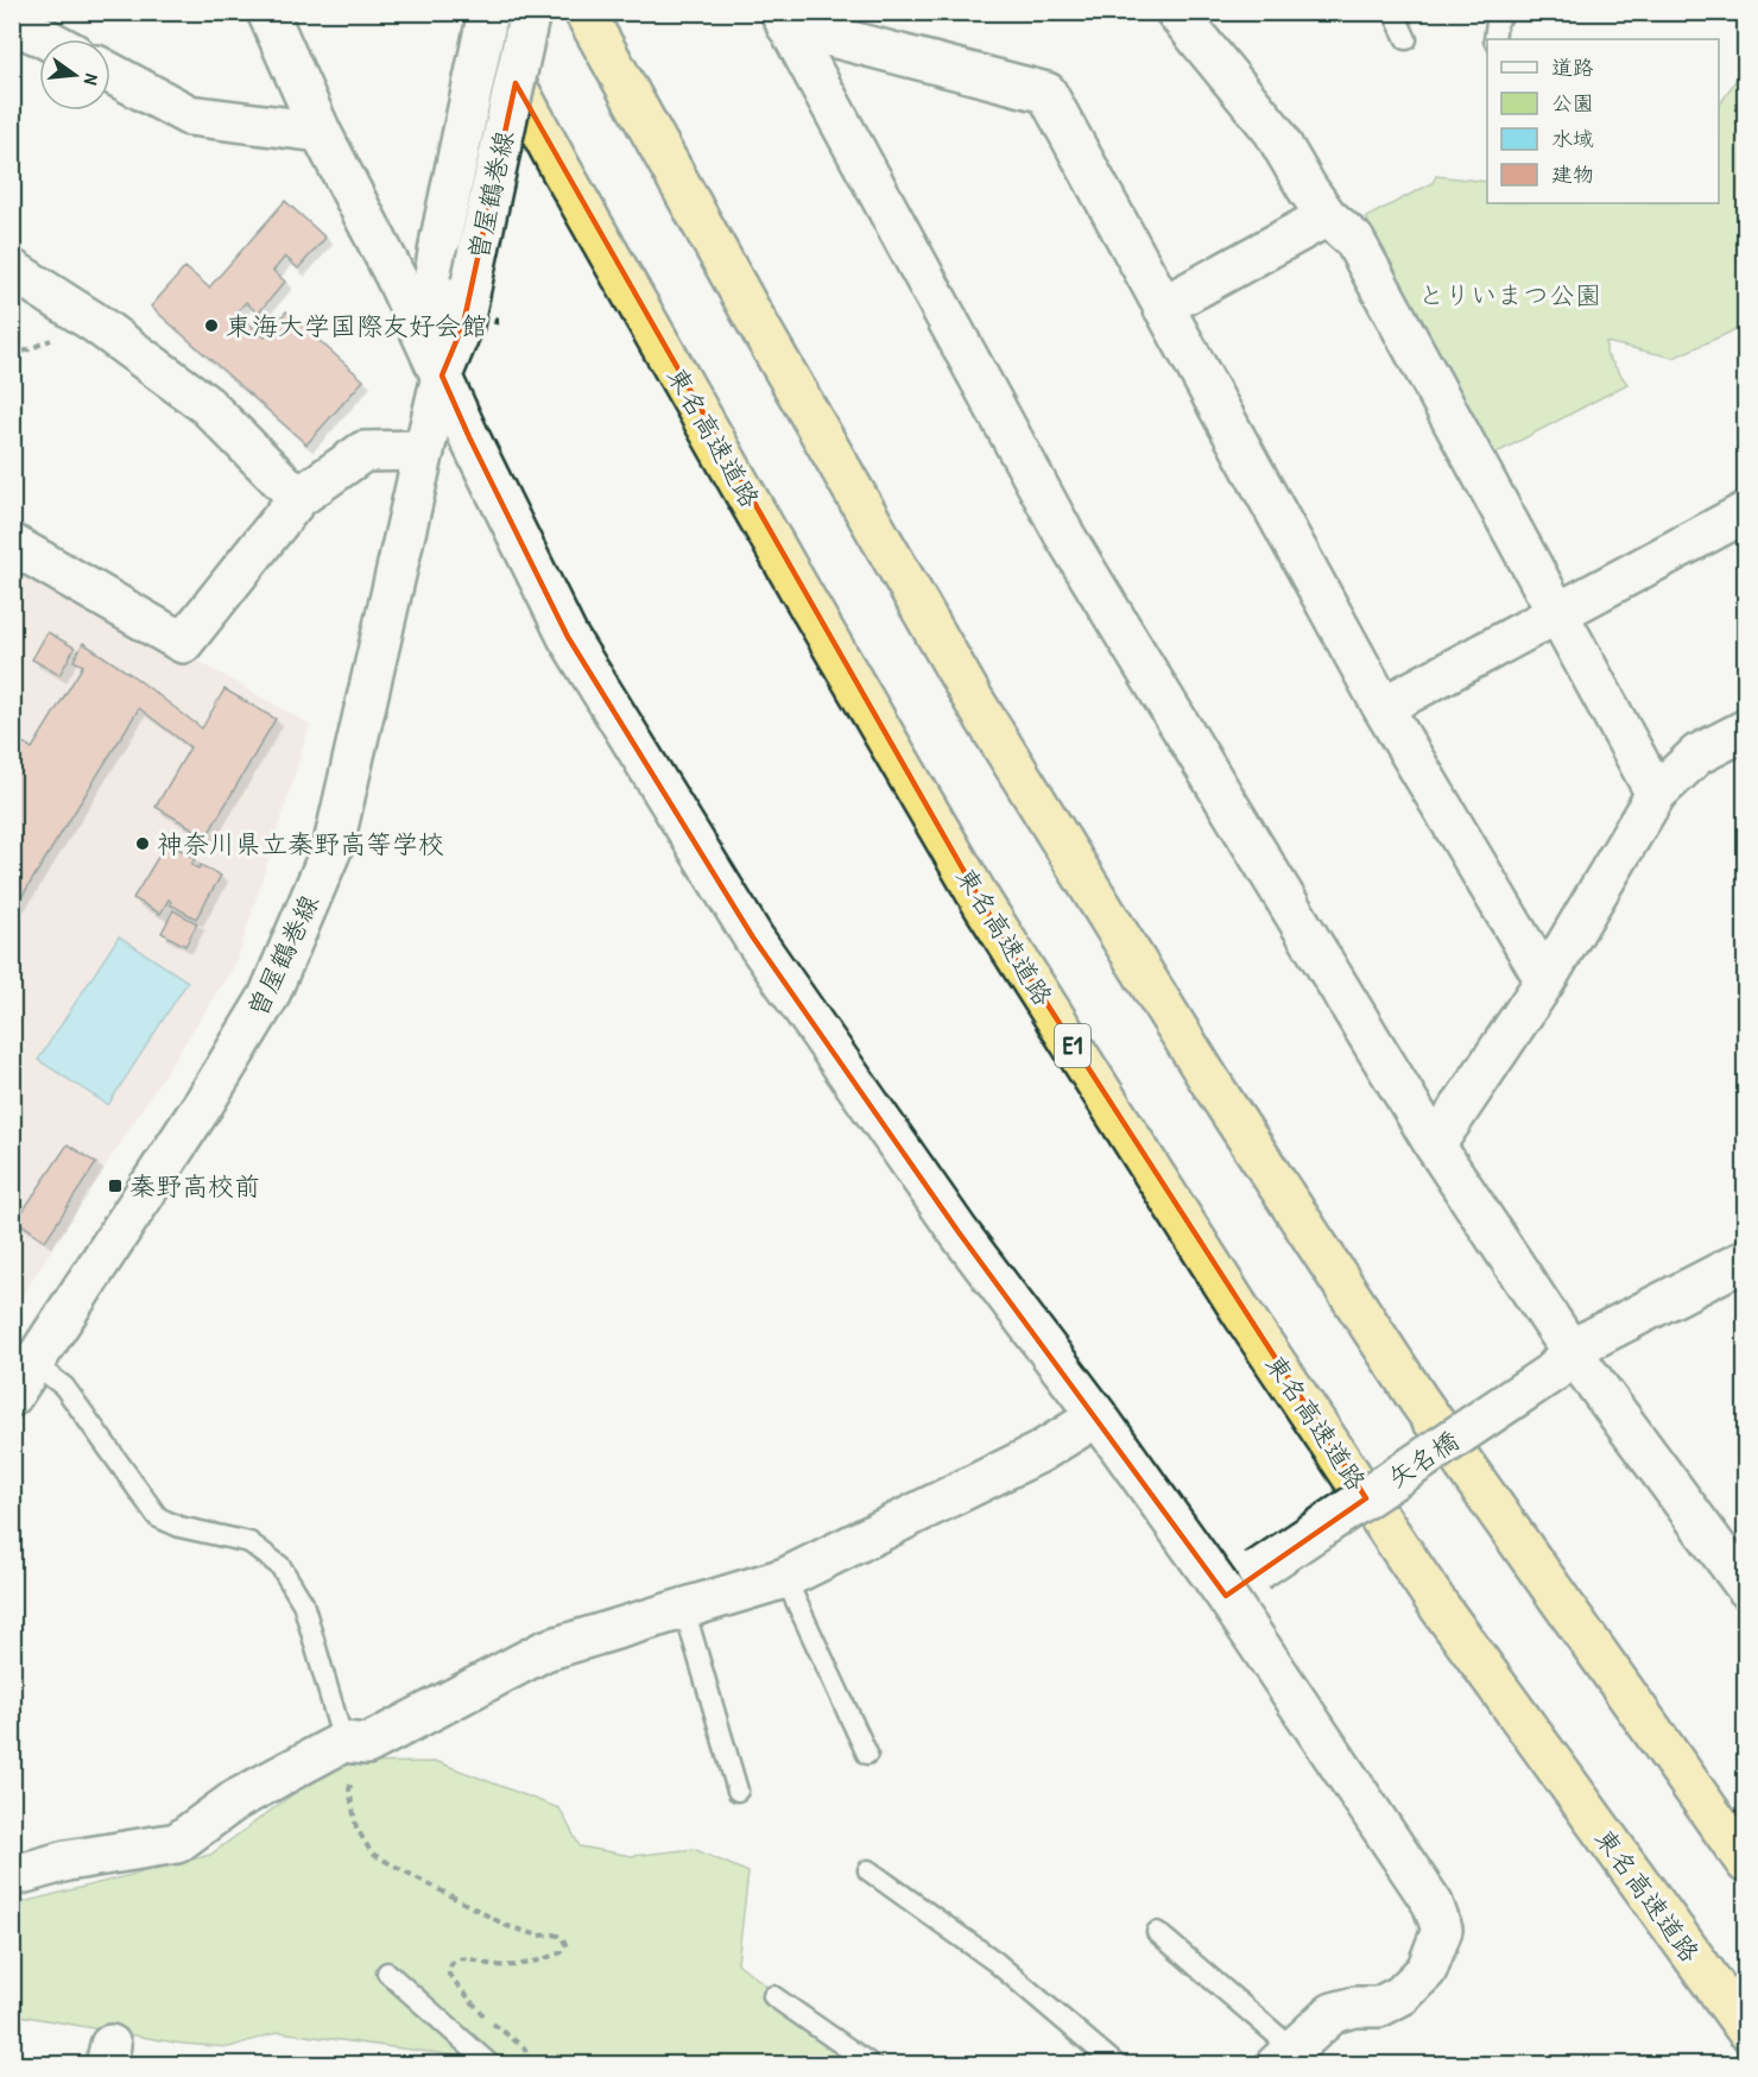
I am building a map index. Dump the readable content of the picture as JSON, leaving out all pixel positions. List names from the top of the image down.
{
  "streets": {
    "highway": ["東名高速道路", "E1"],
    "street": ["曽屋鶴巻線", "矢名橋"]
  },
  "parks": ["とりいまつ公園"],
  "places": {
    "other": ["東海大学国際友好会館", "神奈川県立秦野高等学校"],
    "transit": ["秦野高校前"]
  },
  "legend": [
    "道路",
    "公園",
    "水域",
    "建物"
  ],
  "north": "right"
}
